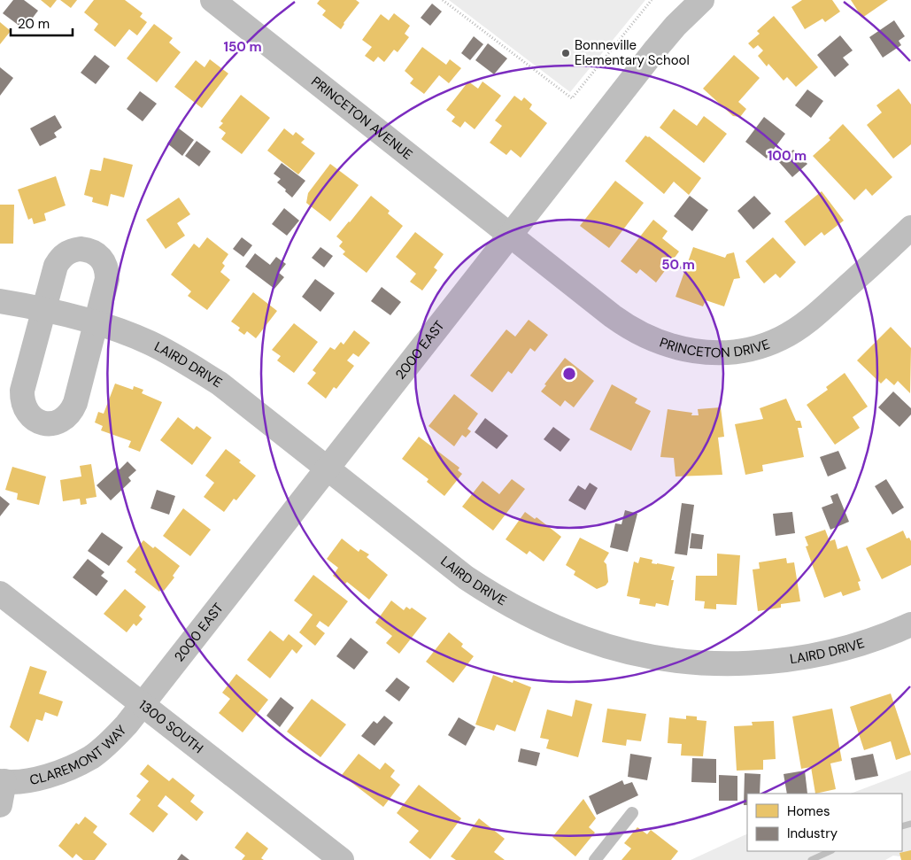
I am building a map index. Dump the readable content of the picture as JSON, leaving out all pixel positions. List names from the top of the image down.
{
  "streets": {
    "street": [
      "PRINCETON AVENUE",
      "PRINCETON DRIVE",
      "2000 EAST",
      "LAIRD DRIVE",
      "1300 SOUTH",
      "CLAREMONT WAY"
    ]
  },
  "crossings": [
    ["PRINCETON AVENUE", "PRINCETON DRIVE"],
    ["PRINCETON AVENUE", "2000 EAST"],
    ["PRINCETON DRIVE", "2000 EAST"],
    ["2000 EAST", "LAIRD DRIVE"],
    ["2000 EAST", "1300 SOUTH"],
    ["2000 EAST", "CLAREMONT WAY"],
    ["1300 SOUTH", "CLAREMONT WAY"]
  ],
  "places": ["Bonneville Elementary School"],
  "legend": ["Homes", "Industry"],
  "scale_bar": "20 m",
  "rings": ["150 m", "100 m", "50 m"]
}
